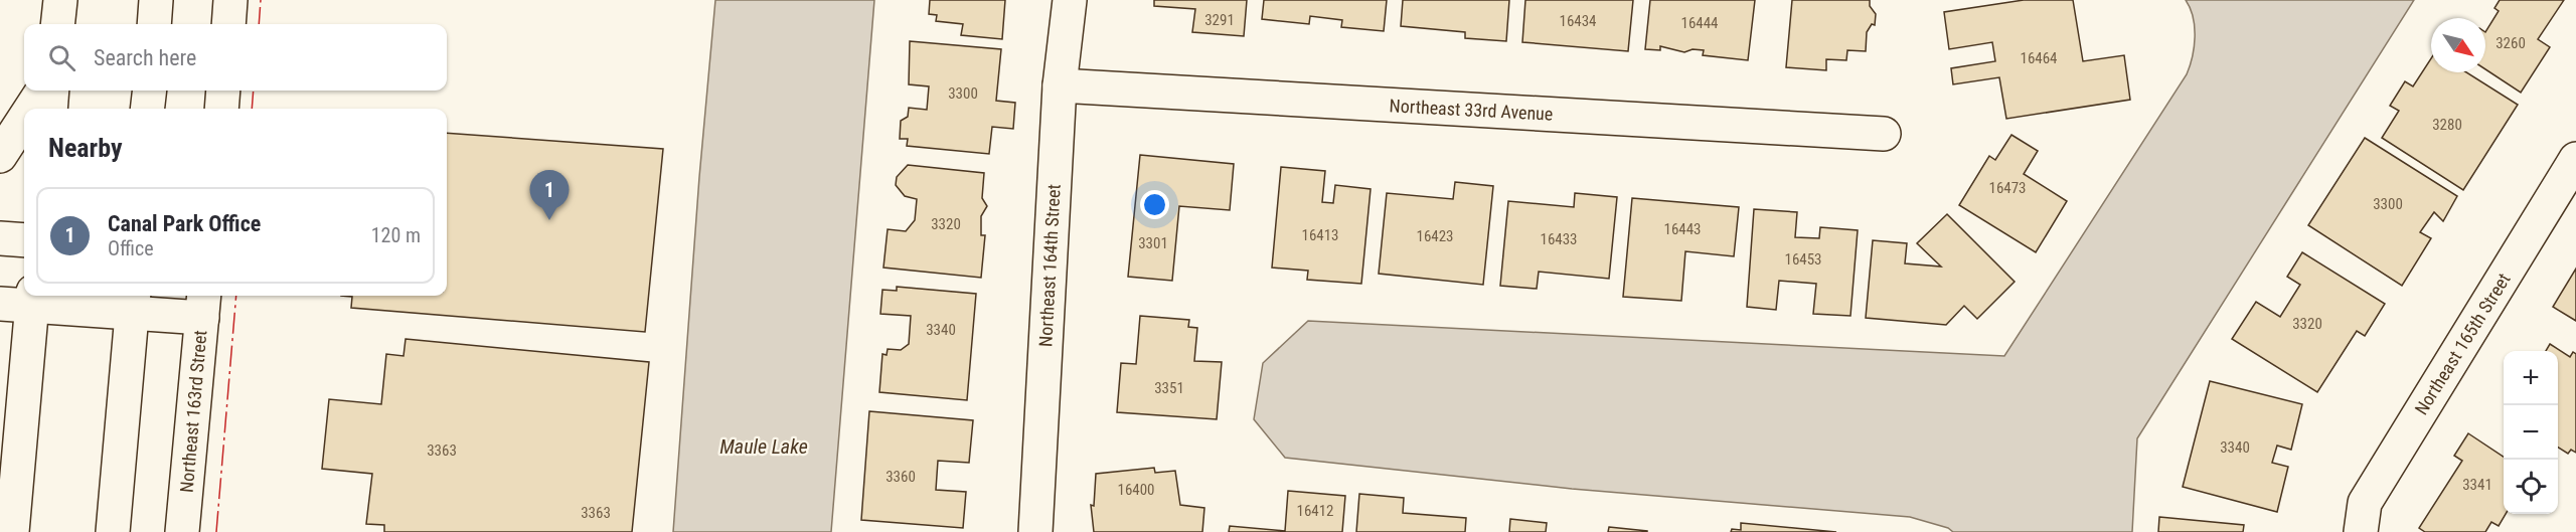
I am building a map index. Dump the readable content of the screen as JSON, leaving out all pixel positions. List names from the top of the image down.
{
  "streets": {
    "street": [
      "Northeast 33rd Avenue",
      "Northeast 164th Street",
      "Northeast 165th Street",
      "Northeast 163rd Street"
    ]
  },
  "crossings": [
    ["Northeast 33rd Avenue", "Northeast 164th Street"]
  ],
  "water": ["Maule Lake"],
  "house_numbers": [
    "3291",
    "16434",
    "16444",
    "3260",
    "16464",
    "3300",
    "3280",
    "16473",
    "3300",
    "3320",
    "16443",
    "16413",
    "16423",
    "16433",
    "3301",
    "16453",
    "3320",
    "3340",
    "3351",
    "3340",
    "3363",
    "3360",
    "3341",
    "16400",
    "16412",
    "3363"
  ],
  "north": "bottom right",
  "page": {
    "search": "Search here",
    "heading": "Nearby",
    "pins": "1",
    "list": [
      {
        "mark": "1",
        "name": "Canal Park Office",
        "note": "Office",
        "value": "120 m"
      }
    ],
    "map_buttons": ["+", "−"]
  }
}
